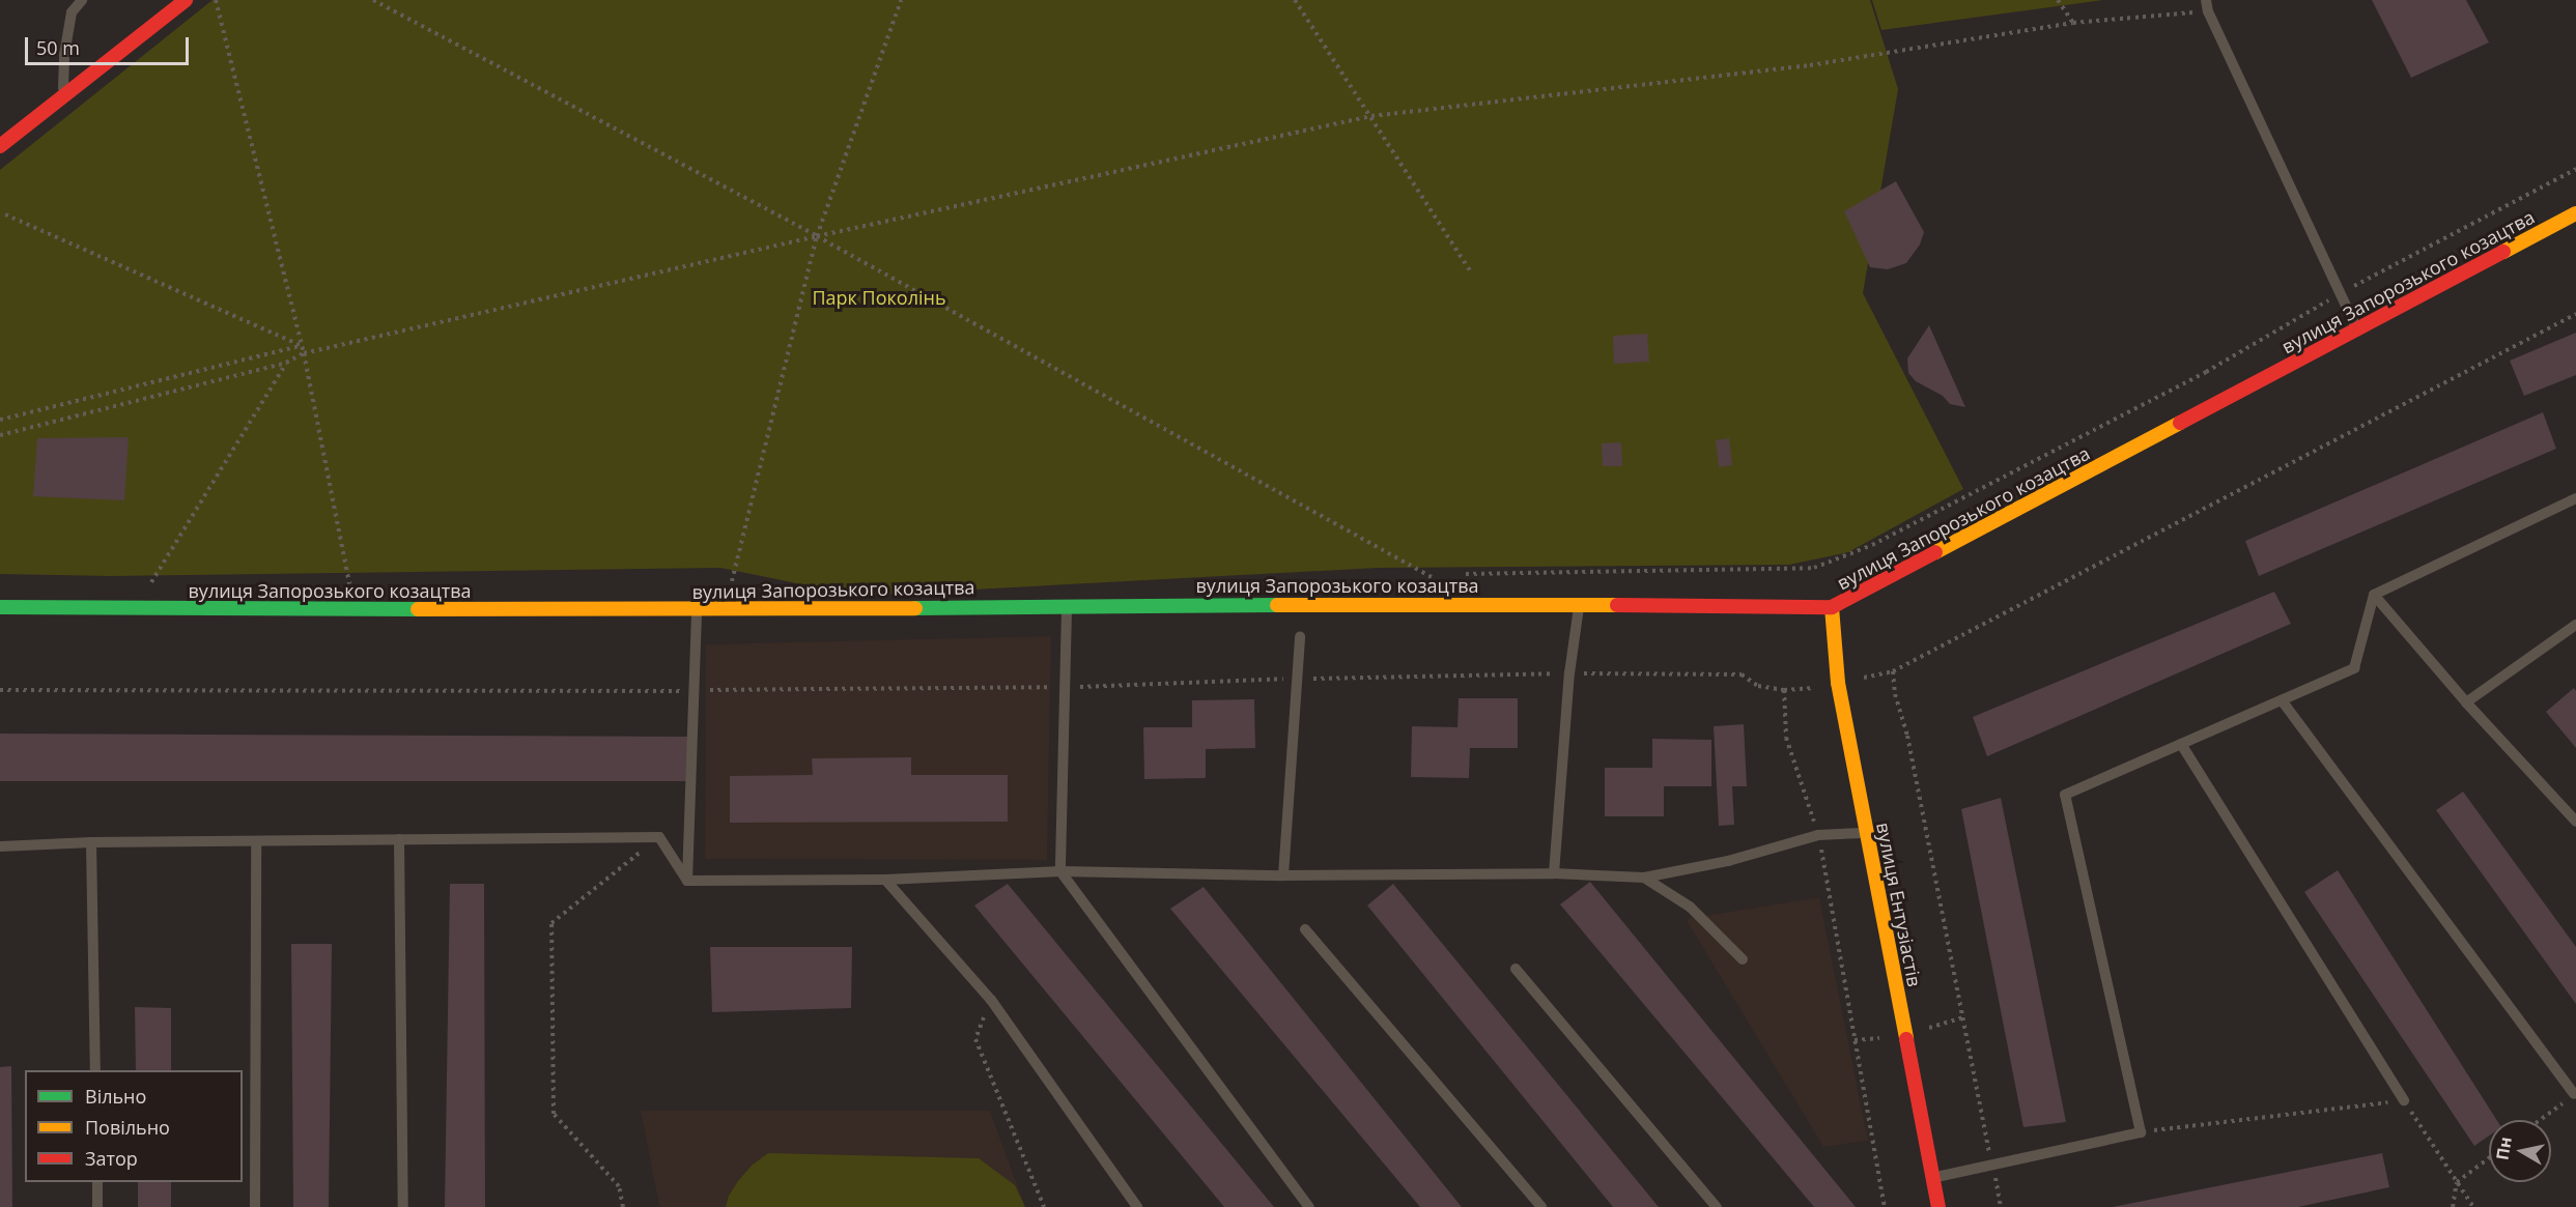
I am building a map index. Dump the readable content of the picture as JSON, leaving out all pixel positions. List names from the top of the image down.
{
  "streets": {
    "street": ["вулиця Запорозького козацтва", "вулиця Ентузіастів"]
  },
  "crossings": [
    ["вулиця Запорозького козацтва", "вулиця Ентузіастів"]
  ],
  "parks": ["Парк Поколінь"],
  "legend": ["Вільно", "Повільно", "Затор"],
  "scale_bar": "50 m",
  "north": "left"
}
